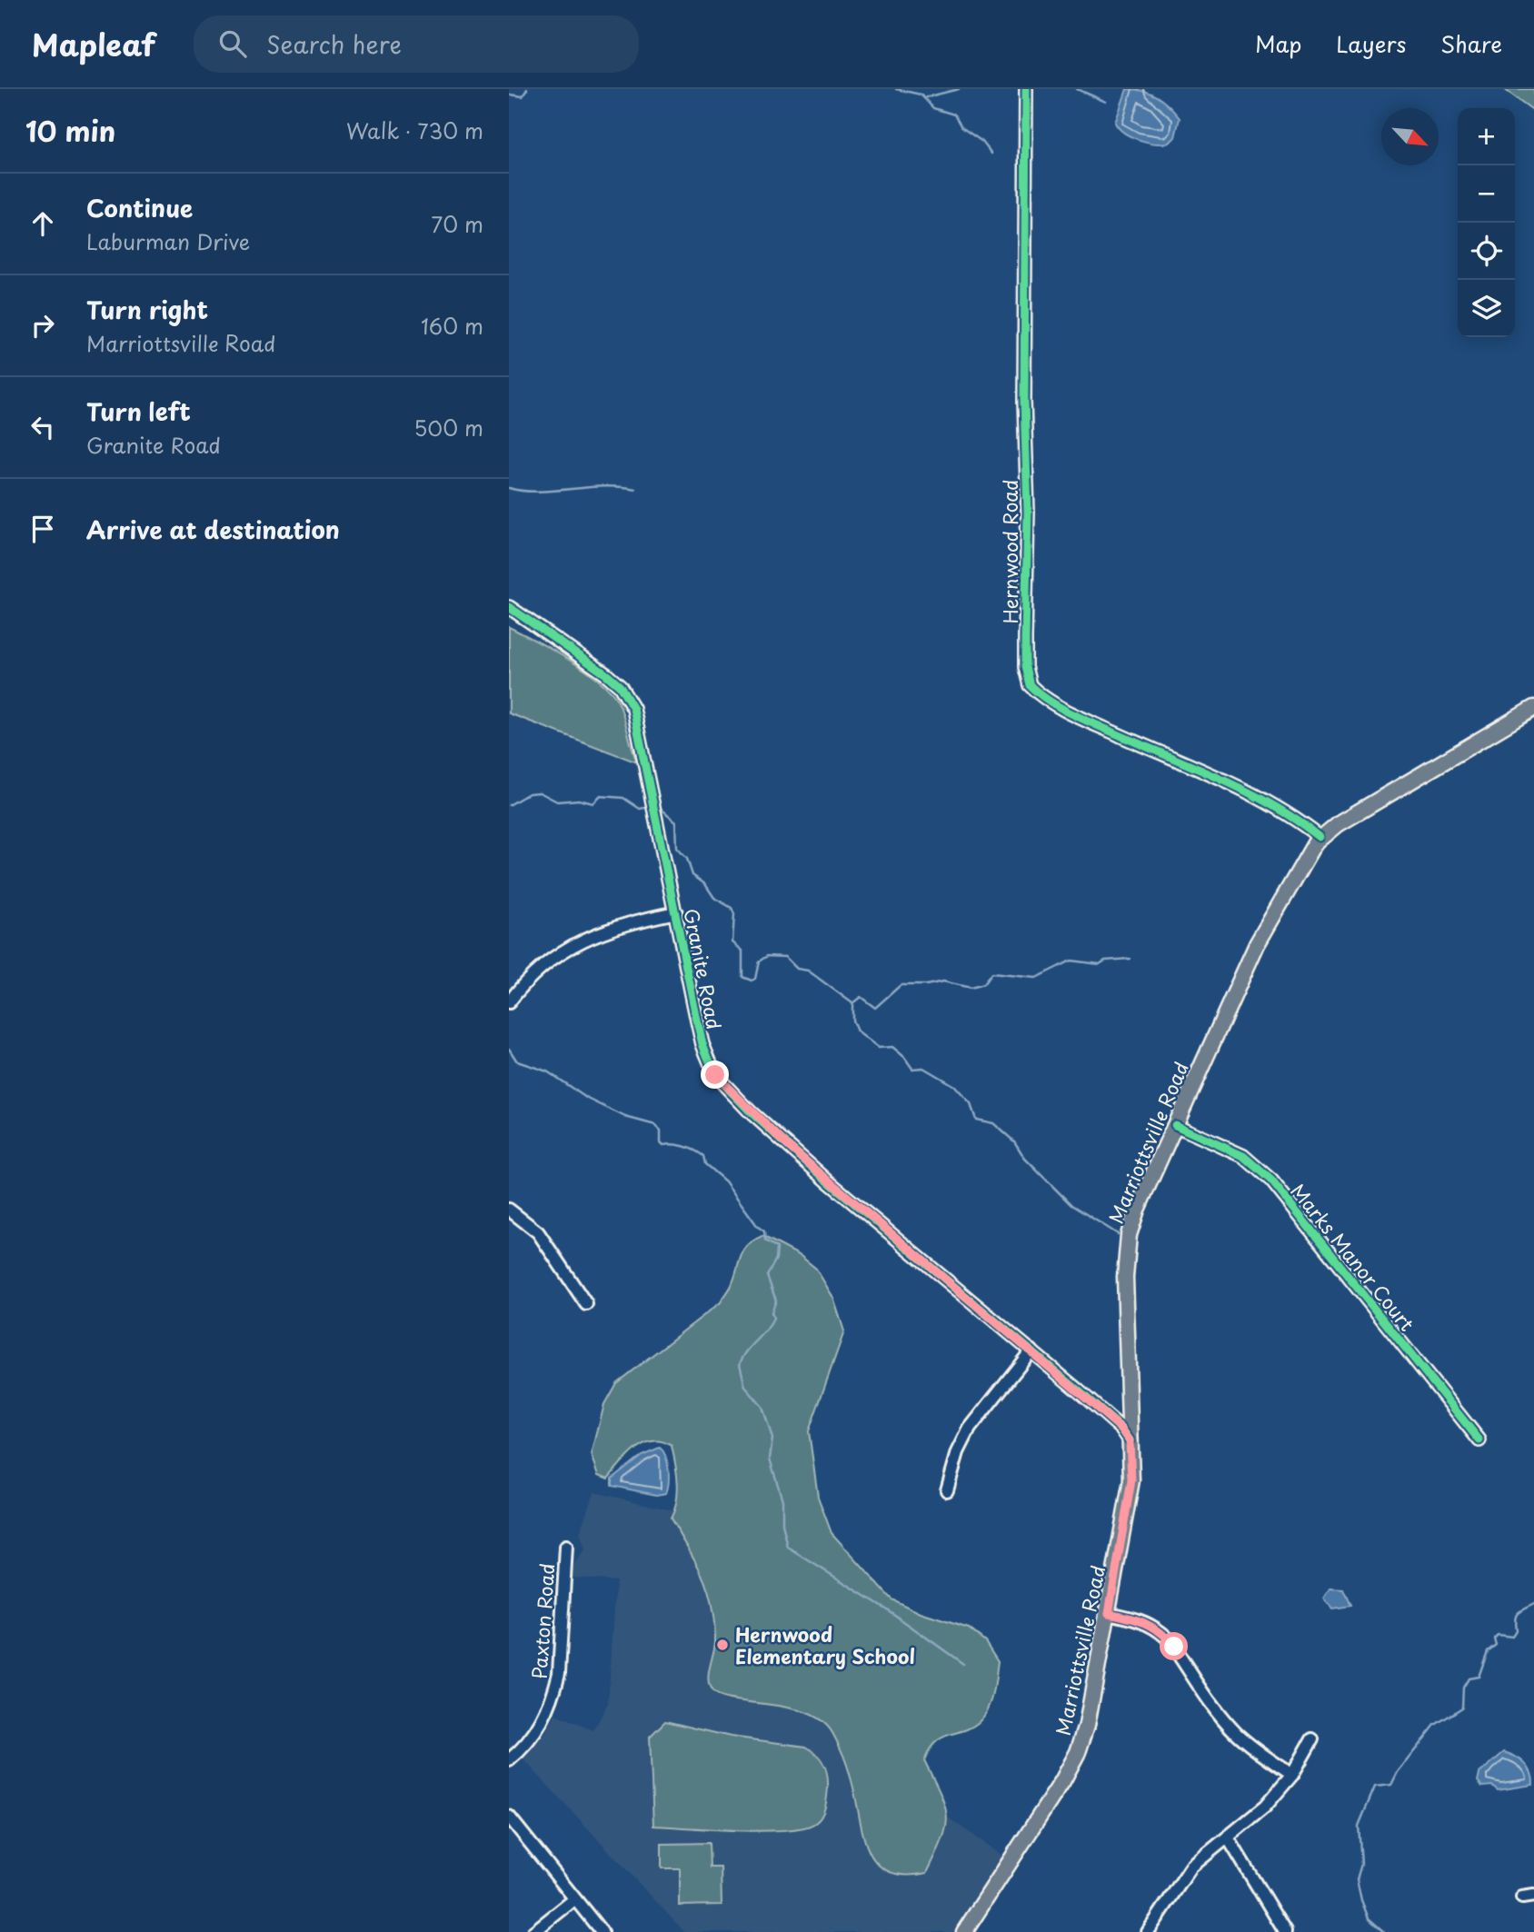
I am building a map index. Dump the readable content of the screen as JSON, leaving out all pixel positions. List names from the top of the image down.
{
  "streets": {
    "main road": ["Marriottsville Road"],
    "street": [
      "Hernwood Road",
      "Granite Road",
      "Marks Manor Court",
      "Paxton Road"
    ]
  },
  "crossings": [
    ["Hernwood Road", "Marriottsville Road"],
    ["Granite Road", "Marriottsville Road"],
    ["Marriottsville Road", "Marks Manor Court"]
  ],
  "places": ["Hernwood Elementary School"],
  "north": "bottom right",
  "page": {
    "header": "Mapleaf",
    "search": "Search here",
    "nav": ["Map", "Layers", "Share"],
    "heading": ["10 min", "Walk · 730 m"],
    "map_buttons": ["+", "−"],
    "list": [
      ["Continue", "Laburman Drive", "70 m"],
      ["Turn right", "Marriottsville Road", "160 m"],
      ["Turn left", "Granite Road", "500 m"],
      "Arrive at destination"
    ]
  }
}
